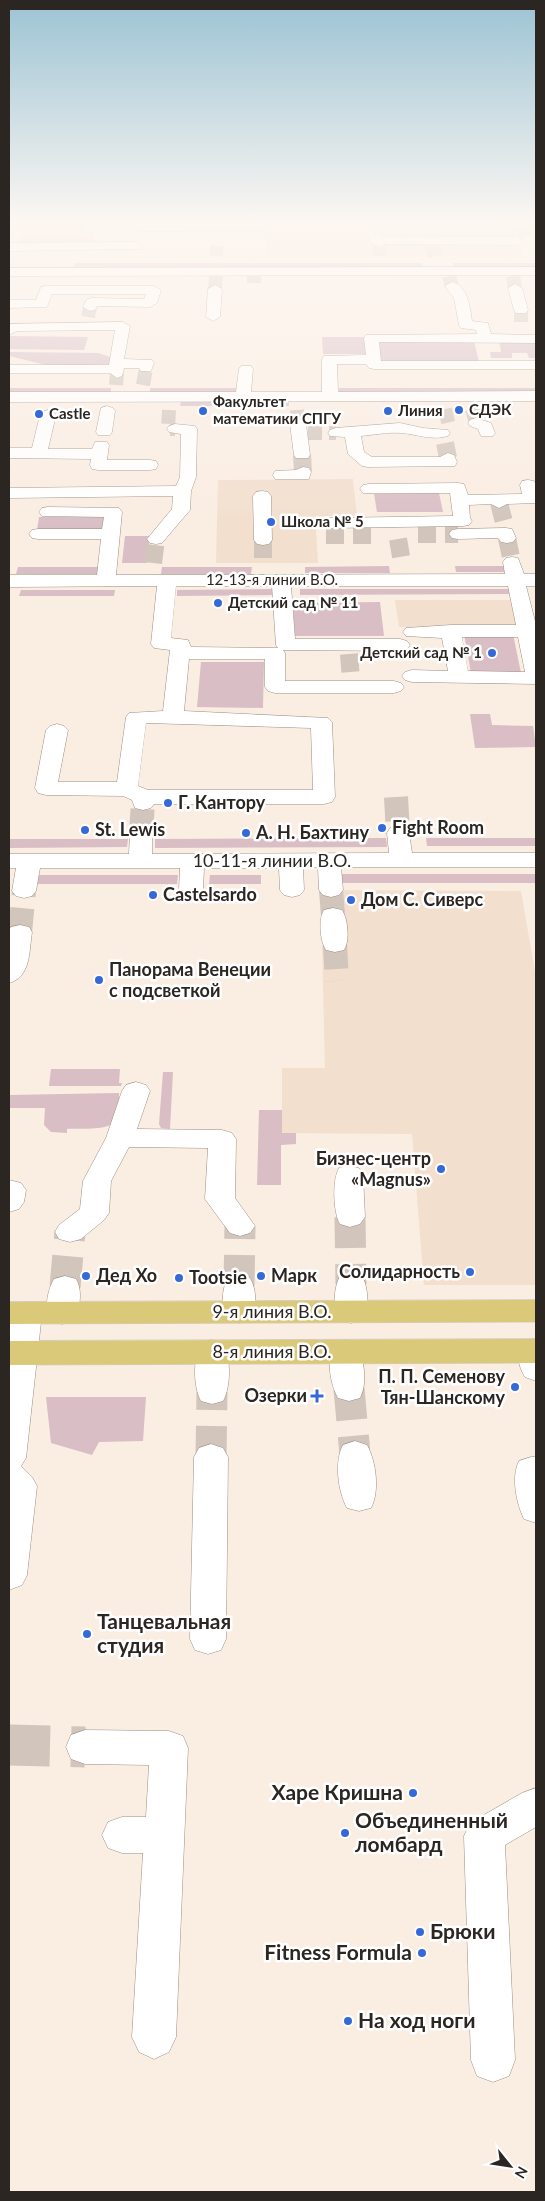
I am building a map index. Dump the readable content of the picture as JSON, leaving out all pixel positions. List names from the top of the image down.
{
  "streets": {
    "main road": ["9-я линия В.О.", "8-я линия В.О."],
    "street": ["12-13-я линии В.О.", "10-11-я линии В.О."]
  },
  "places": {
    "other": [
      "СДЭК",
      "Факультет математики СПГУ",
      "Линия",
      "Castle",
      "Школа № 5",
      "Детский сад № 11",
      "Детский сад № 1",
      "Г. Кантору",
      "Fight Room",
      "St. Lewis",
      "А. Н. Бахтину",
      "Castelsardo",
      "Дом С. Сиверс",
      "Панорама Венеции с подсветкой",
      "Бизнес-центр «Magnus»",
      "Солидарность",
      "Дед Хо",
      "Марк",
      "Tootsie",
      "П. П. Семенову Тян-Шанскому",
      "Танцевальная студия",
      "Харе Кришна",
      "Объединенный ломбард",
      "Брюки",
      "Fitness Formula",
      "На ход ноги"
    ],
    "health": ["Озерки"]
  },
  "north": "bottom right"
}
